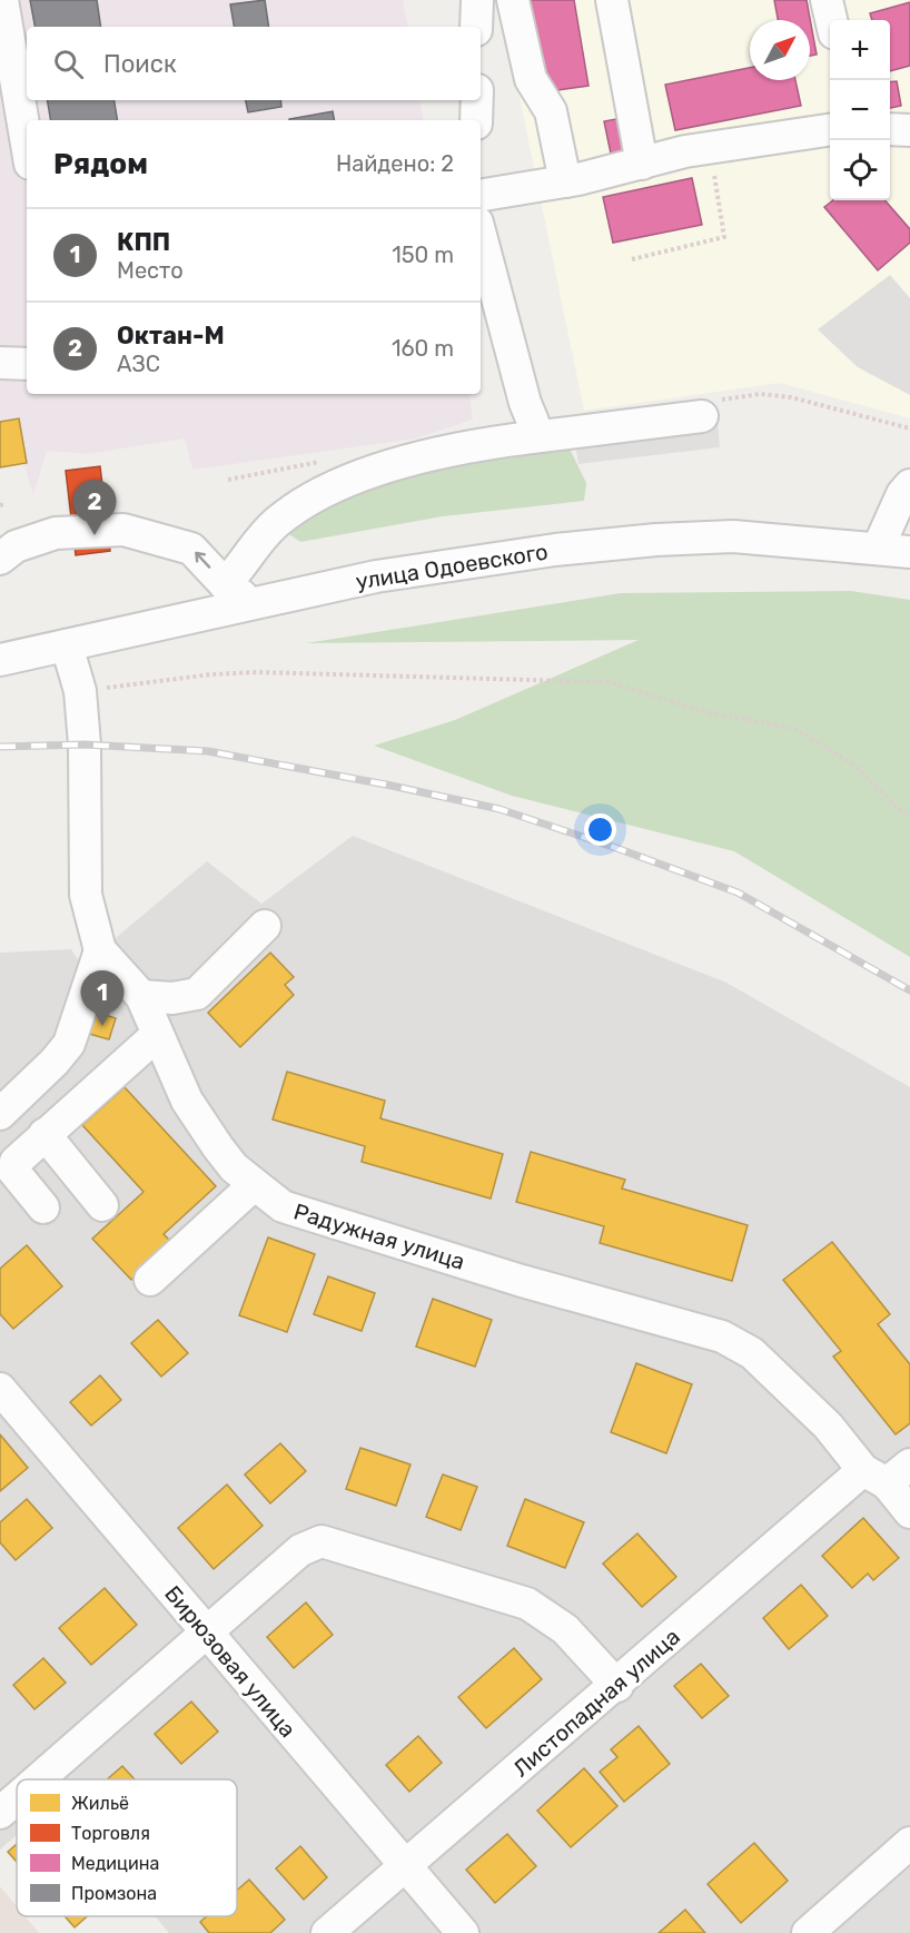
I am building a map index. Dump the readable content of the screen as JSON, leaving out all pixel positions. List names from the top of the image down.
{
  "streets": {
    "street": [
      "улица Одоевского",
      "Радужная улица",
      "Бирюзовая улица",
      "Листопадная улица"
    ]
  },
  "crossings": [
    ["Радужная улица", "Листопадная улица"],
    ["Бирюзовая улица", "Листопадная улица"]
  ],
  "legend": [
    "Жильё",
    "Торговля",
    "Медицина",
    "Промзона"
  ],
  "north": "top right",
  "page": {
    "map_buttons": ["+", "−"],
    "search": "Поиск",
    "heading": ["Рядом", "Найдено: 2"],
    "list": [
      {
        "mark": "1",
        "name": "КПП",
        "note": "Место",
        "value": "150 m"
      },
      {
        "mark": "2",
        "name": "Октан-М",
        "note": "АЗС",
        "value": "160 m"
      }
    ],
    "pins": ["2", "1"]
  }
}
